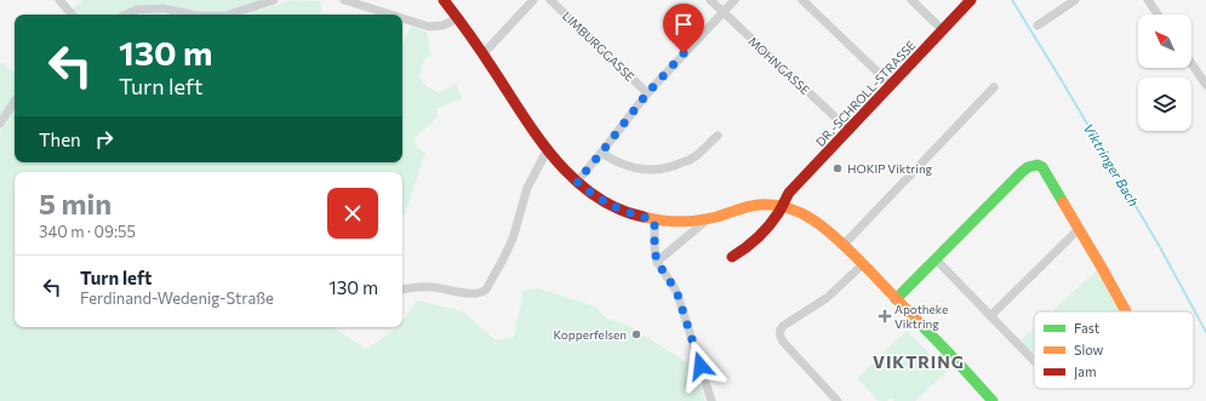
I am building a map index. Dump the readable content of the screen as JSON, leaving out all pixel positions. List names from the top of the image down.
{
  "streets": {
    "street": ["LIMBURGGASSE", "MOHNGASSE", "DR.-SCHROLL-STRASSE"]
  },
  "crossings": [
    ["MOHNGASSE", "DR.-SCHROLL-STRASSE"]
  ],
  "districts": ["VIKTRING"],
  "water": ["Viktringer Bach"],
  "places": {
    "other": ["HOKIP Viktring", "Kopperfelsen"],
    "health": ["Apotheke Viktring"]
  },
  "legend": ["Fast", "Slow", "Jam"],
  "north": "top left",
  "page": {
    "turn": ["130 m", "Turn left"],
    "then": "Then",
    "heading": ["5 min", "340 m · 09:55"],
    "list": [
      {
        "name": "Turn left",
        "note": "Ferdinand-Wedenig-Straße",
        "value": "130 m"
      }
    ]
  }
}
